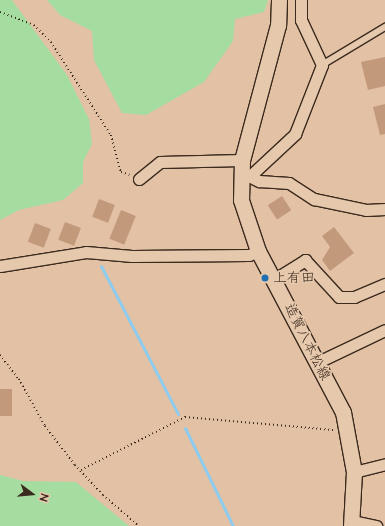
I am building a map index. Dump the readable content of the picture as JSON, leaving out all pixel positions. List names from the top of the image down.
{
  "streets": {
    "main road": ["造賀八本松線"]
  },
  "places": ["上有田"],
  "north": "right"
}
